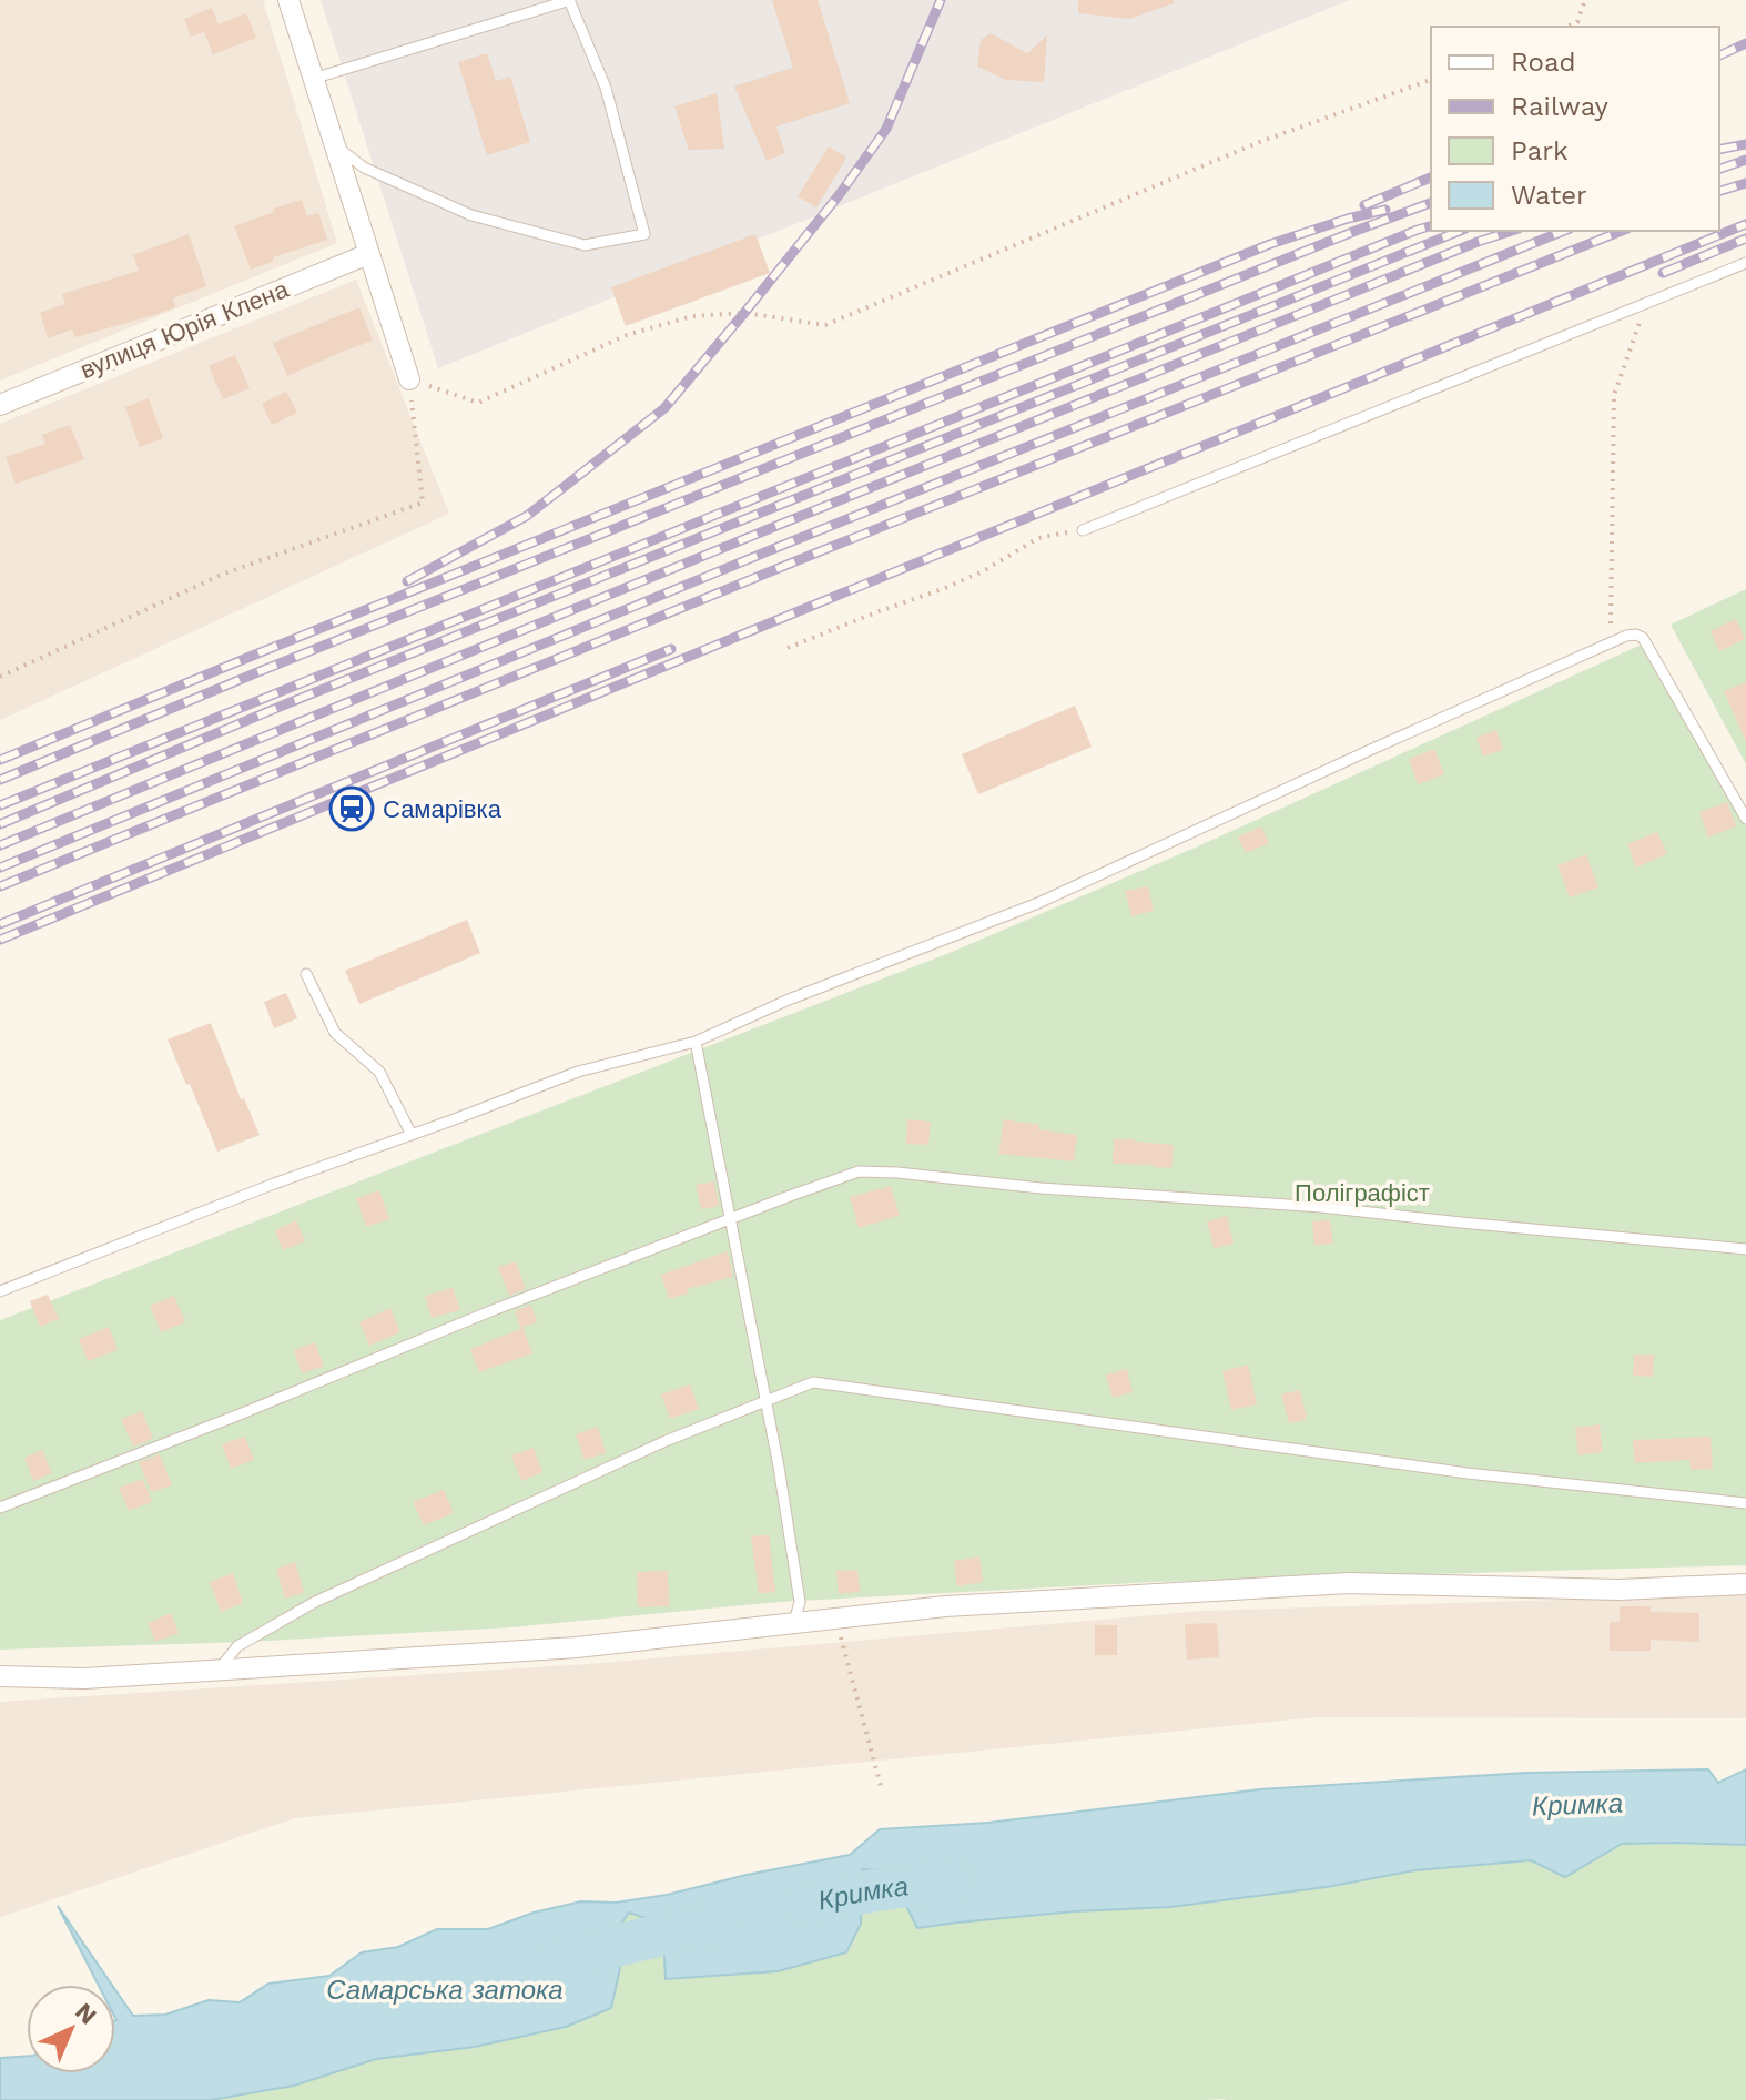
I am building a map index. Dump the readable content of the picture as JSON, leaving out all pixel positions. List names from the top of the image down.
{
  "streets": {
    "street": ["вулиця Юрія Клена"]
  },
  "water": ["Кримка", "Самарська затока"],
  "parks": ["Поліграфіст"],
  "places": {
    "station": ["Самарівка"]
  },
  "legend": [
    "Road",
    "Railway",
    "Park",
    "Water"
  ],
  "north": "top right"
}
